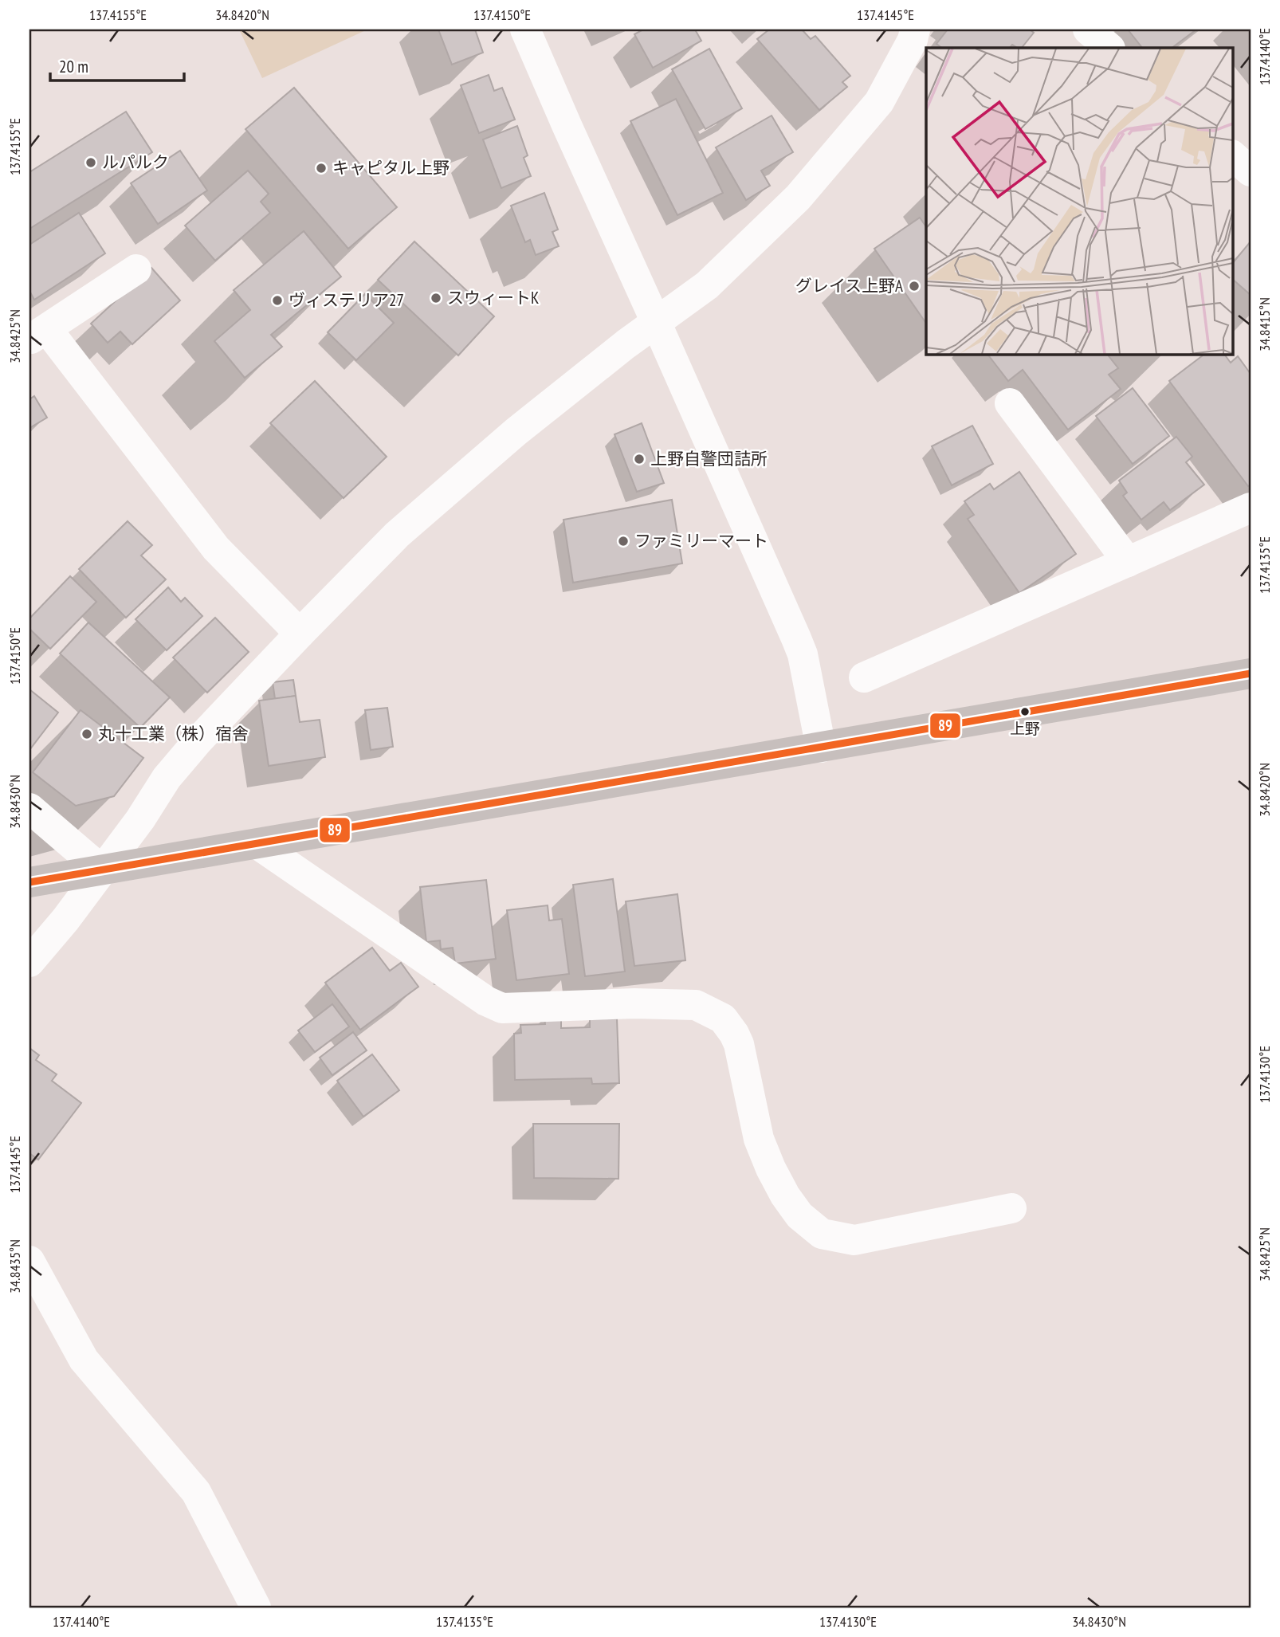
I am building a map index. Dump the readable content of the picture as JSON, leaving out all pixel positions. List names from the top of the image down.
{
  "places": [
    "ルパルク",
    "キャピタル上野",
    "グレイス上野A",
    "スウィートK",
    "ヴィステリア27",
    "上野自警団詰所",
    "ファミリーマート",
    "上野",
    "丸十工業（株）宿舎"
  ],
  "lines": ["transit line 89"],
  "scale_bar": "20 m",
  "coordinates": [
    "137.4155°E",
    "34.8420°N",
    "137.4150°E",
    "137.4145°E",
    "137.4140°E",
    "34.8415°N",
    "34.8425°N",
    "137.4135°E",
    "34.8430°N",
    "137.4130°E",
    "34.8435°N"
  ]
}
